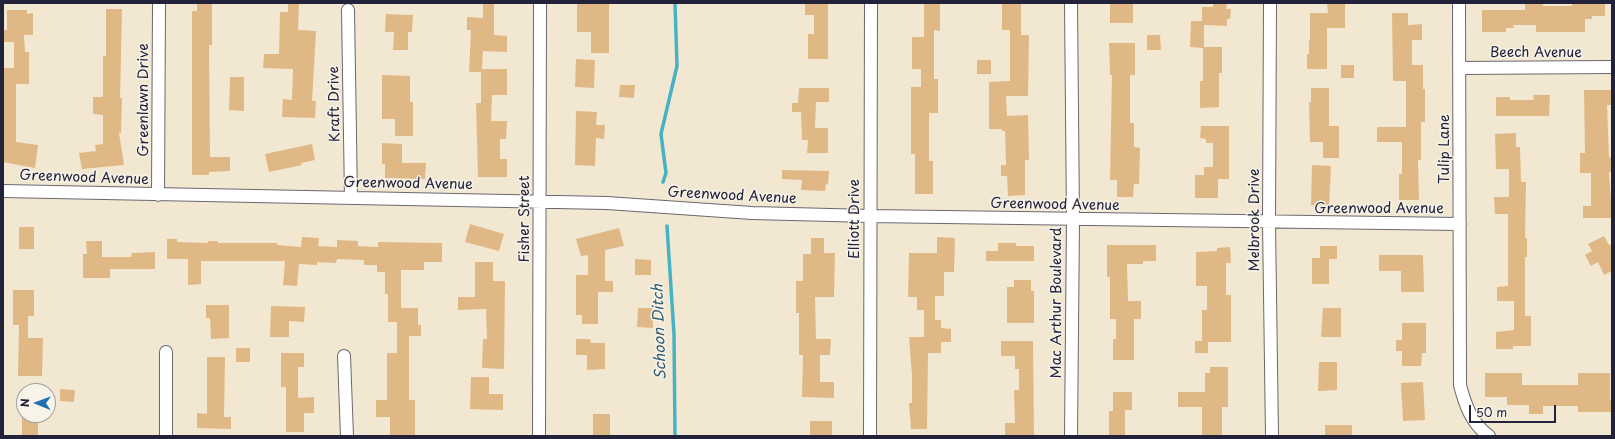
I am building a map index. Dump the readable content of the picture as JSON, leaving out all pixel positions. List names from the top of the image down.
{
  "streets": {
    "street": [
      "Beech Avenue",
      "Greenlawn Drive",
      "Kraft Drive",
      "Tulip Lane",
      "Greenwood Avenue",
      "Fisher Street",
      "Elliott Drive",
      "Melbrook Drive",
      "Mac Arthur Boulevard"
    ]
  },
  "crossings": [
    ["Beech Avenue", "Tulip Lane"],
    ["Greenlawn Drive", "Greenwood Avenue"],
    ["Kraft Drive", "Greenwood Avenue"],
    ["Tulip Lane", "Greenwood Avenue"],
    ["Greenwood Avenue", "Fisher Street"],
    ["Greenwood Avenue", "Elliott Drive"],
    ["Greenwood Avenue", "Melbrook Drive"],
    ["Greenwood Avenue", "Mac Arthur Boulevard"]
  ],
  "water": ["Schoon Ditch"],
  "scale_bar": "50 m",
  "north": "left"
}
